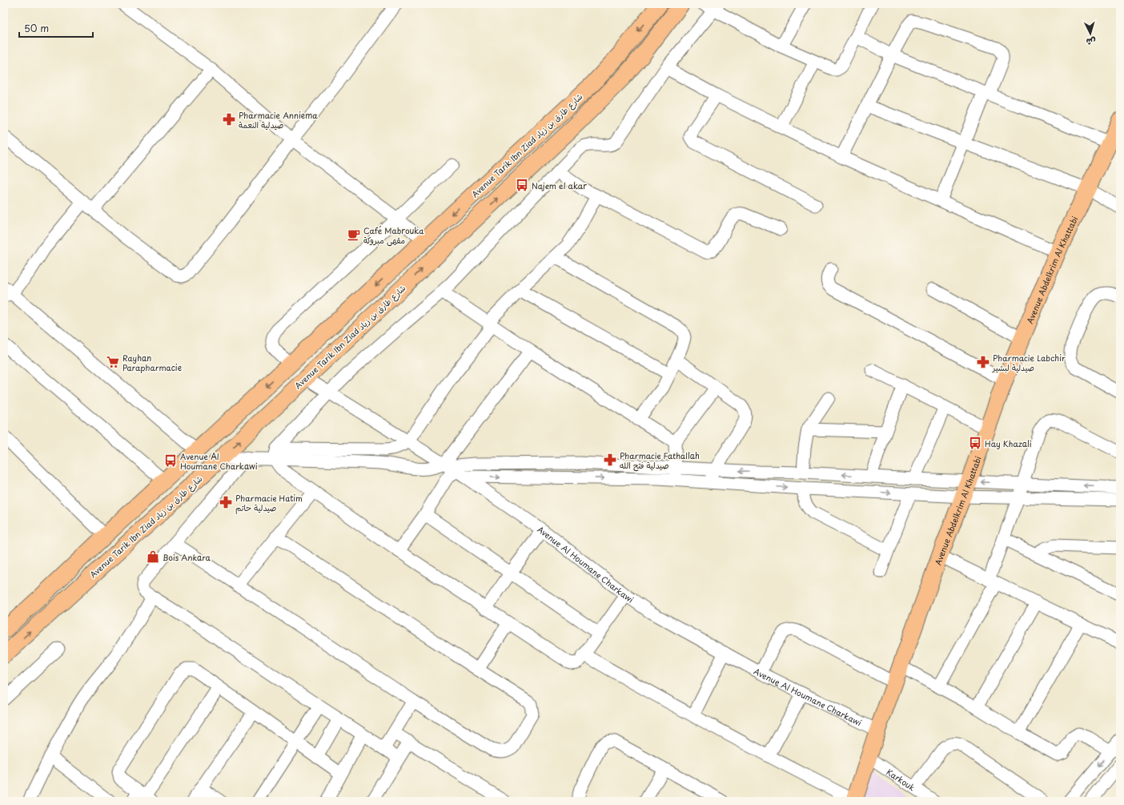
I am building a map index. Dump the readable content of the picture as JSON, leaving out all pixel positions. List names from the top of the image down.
{
  "streets": {
    "main road": ["Avenue Tarik Ibn Ziad شارع طارق بن زياد", "Avenue Abdelkrim Al Khattabi"],
    "street": ["Avenue Al Houmane Charkawi", "Karkouk"]
  },
  "crossings": [
    ["Avenue Tarik Ibn Ziad شارع طارق بن زياد", "Avenue Al Houmane Charkawi"],
    ["Avenue Abdelkrim Al Khattabi", "Avenue Al Houmane Charkawi"],
    ["Avenue Abdelkrim Al Khattabi", "Karkouk"]
  ],
  "places": {
    "pharmacy": [
      "Pharmacie Anniema صيدلية النعمة",
      "Pharmacie Labchir صيدلية لبشير",
      "Pharmacie Fathallah صيدلية فتح الله",
      "Pharmacie Hatim صيدلية حاتم"
    ],
    "bus stop": ["Najem el akar", "Hay Khazali", "Avenue Al Houmane Charkawi"],
    "cafe": ["Café Mabrouka مقهى مبروكة"],
    "supermarket": ["Rayhan Parapharmacie"],
    "shop": ["Bois Ankara"]
  },
  "scale_bar": "50 m",
  "north": "bottom"
}
